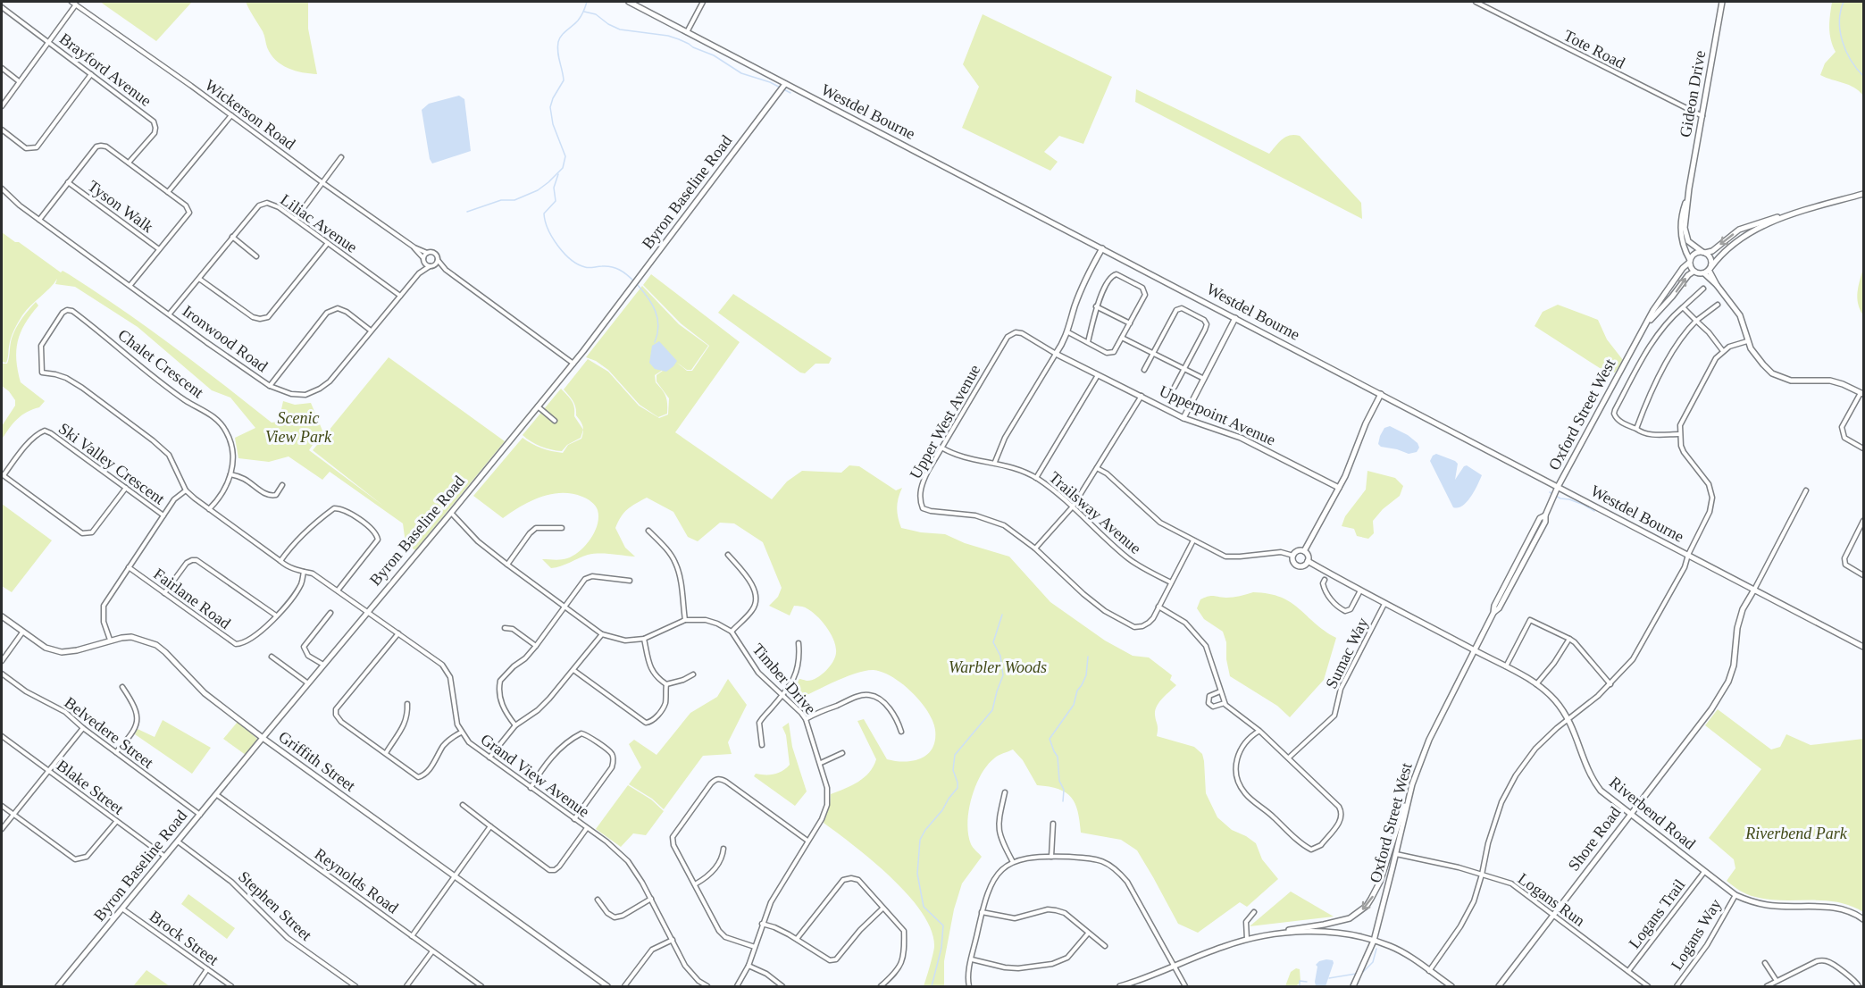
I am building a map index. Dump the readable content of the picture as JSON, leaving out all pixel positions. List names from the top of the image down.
{
  "streets": {
    "main road": [
      "Gideon Drive",
      "Westdel Bourne",
      "Byron Baseline Road",
      "Oxford Street West",
      "Upperpoint Avenue",
      "Griffith Street",
      "Riverbend Road",
      "Shore Road"
    ],
    "street": [
      "Tote Road",
      "Brayford Avenue",
      "Wickerson Road",
      "Tyson Walk",
      "Liliac Avenue",
      "Ironwood Road",
      "Chalet Crescent",
      "Upper West Avenue",
      "Ski Valley Crescent",
      "Trailsway Avenue",
      "Fairlane Road",
      "Sumac Way",
      "Timber Drive",
      "Belvedere Street",
      "Grand View Avenue",
      "Blake Street",
      "Reynolds Road",
      "Logans Run",
      "Stephen Street",
      "Logans Trail",
      "Logans Way",
      "Brock Street"
    ]
  },
  "crossings": [
    ["Tote Road", "Gideon Drive"],
    ["Gideon Drive", "Oxford Street West"],
    ["Westdel Bourne", "Byron Baseline Road"],
    ["Westdel Bourne", "Oxford Street West"],
    ["Westdel Bourne", "Shore Road"],
    ["Wickerson Road", "Ironwood Road"],
    ["Byron Baseline Road", "Belvedere Street"],
    ["Byron Baseline Road", "Griffith Street"],
    ["Byron Baseline Road", "Grand View Avenue"],
    ["Byron Baseline Road", "Blake Street"],
    ["Byron Baseline Road", "Reynolds Road"],
    ["Byron Baseline Road", "Stephen Street"],
    ["Byron Baseline Road", "Brock Street"],
    ["Liliac Avenue", "Ironwood Road"],
    ["Chalet Crescent", "Grand View Avenue"],
    ["Oxford Street West", "Riverbend Road"],
    ["Oxford Street West", "Logans Run"],
    ["Upperpoint Avenue", "Upper West Avenue"],
    ["Upper West Avenue", "Trailsway Avenue"],
    ["Fairlane Road", "Grand View Avenue"],
    ["Sumac Way", "Riverbend Road"],
    ["Riverbend Road", "Shore Road"],
    ["Riverbend Road", "Logans Trail"],
    ["Riverbend Road", "Logans Way"],
    ["Shore Road", "Logans Run"],
    ["Logans Run", "Logans Trail"]
  ],
  "parks": ["Scenic View Park", "Warbler Woods", "Riverbend Park"]
}
